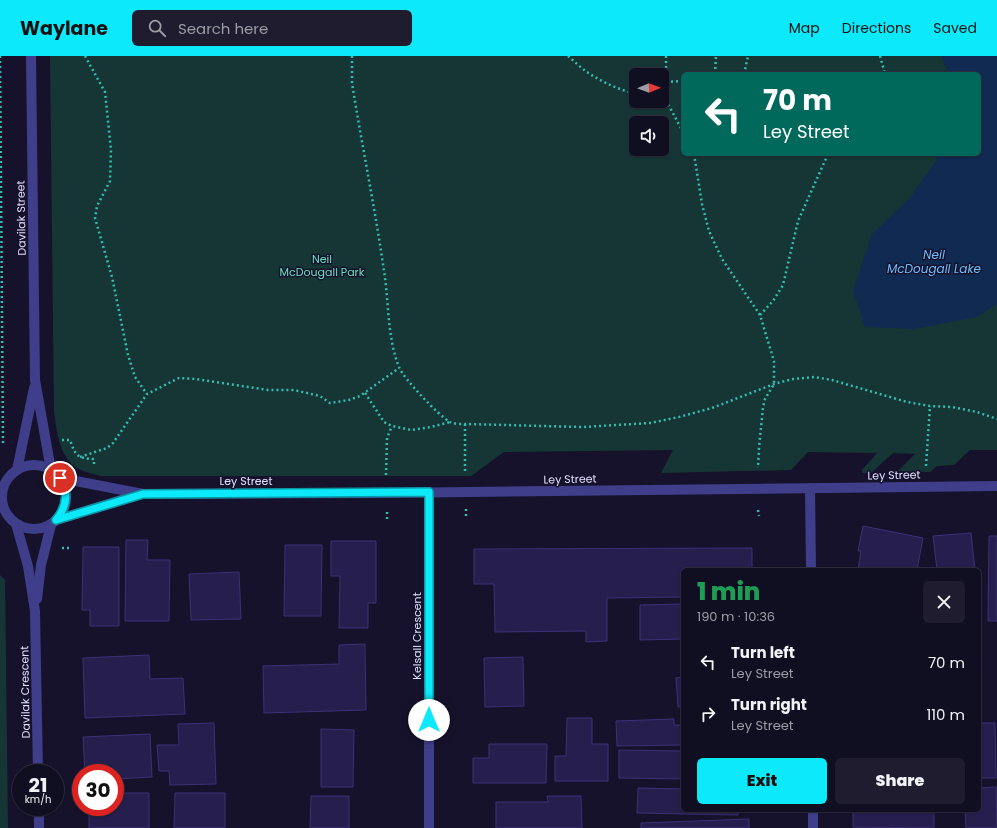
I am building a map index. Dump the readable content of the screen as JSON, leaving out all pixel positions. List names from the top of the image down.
{
  "streets": {
    "street": [
      "Davilak Street",
      "Ley Street",
      "Kelsall Crescent",
      "Davilak Crescent"
    ]
  },
  "crossings": [
    ["Davilak Street", "Ley Street"],
    ["Davilak Street", "Davilak Crescent"],
    ["Ley Street", "Kelsall Crescent"],
    ["Ley Street", "Davilak Crescent"]
  ],
  "water": ["Neil McDougall Lake"],
  "parks": ["Neil McDougall Park"],
  "north": "right",
  "page": {
    "header": "Waylane",
    "search": "Search here",
    "nav": ["Map", "Directions", "Saved"],
    "turn": ["70 m", "Ley Street"],
    "heading": ["1 min", "190 m · 10:36"],
    "list": [
      {
        "name": "Turn left",
        "note": "Ley Street",
        "value": "70 m"
      },
      {
        "name": "Turn right",
        "note": "Ley Street",
        "value": "110 m"
      }
    ],
    "buttons": ["Exit", "Share"],
    "speed": "21 km/h",
    "limit": "30"
  }
}
